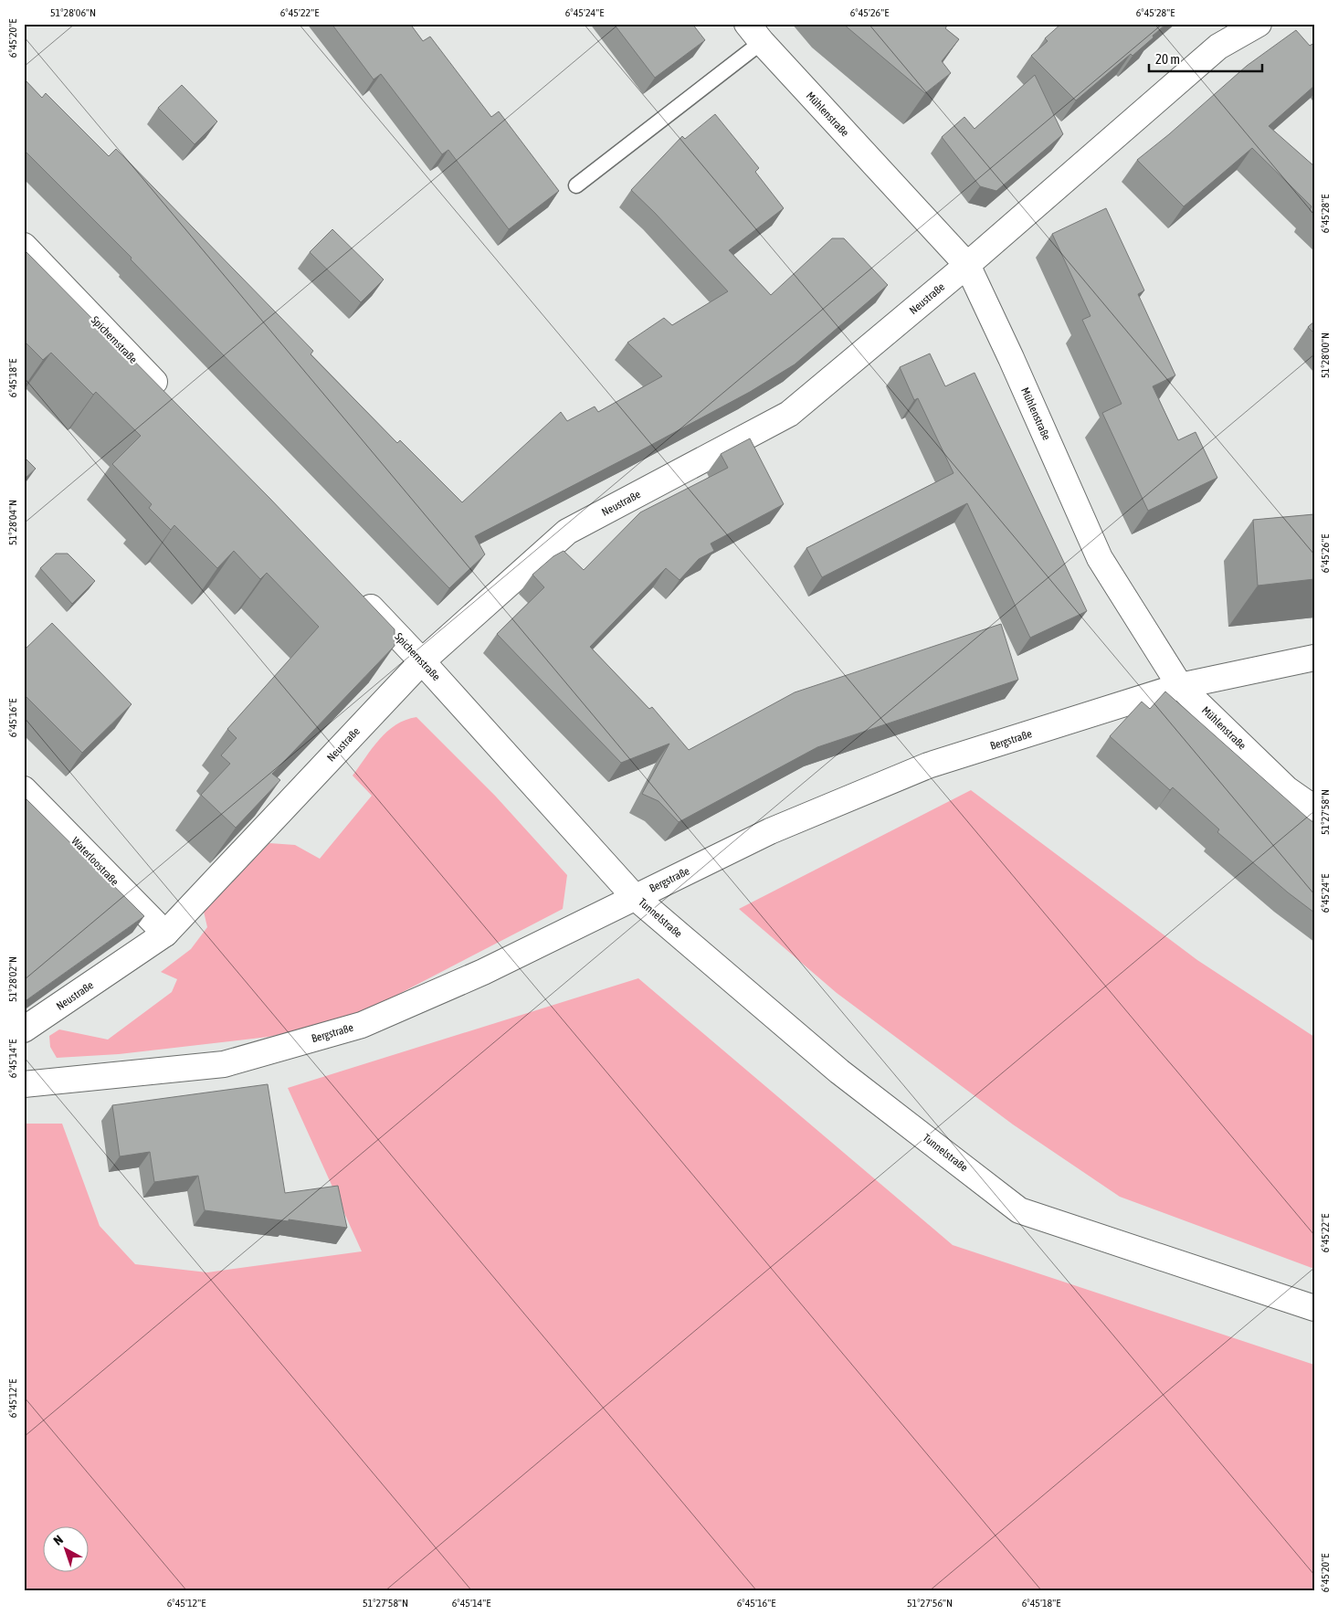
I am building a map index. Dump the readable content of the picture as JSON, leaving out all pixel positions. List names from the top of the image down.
{
  "streets": {
    "street": [
      "Mühlenstraße",
      "Neustraße",
      "Spichernstraße",
      "Bergstraße",
      "Waterloostraße",
      "Tunnelstraße"
    ]
  },
  "crossings": [
    ["Mühlenstraße", "Neustraße"],
    ["Mühlenstraße", "Bergstraße"],
    ["Neustraße", "Spichernstraße"],
    ["Neustraße", "Waterloostraße"],
    ["Spichernstraße", "Bergstraße"],
    ["Spichernstraße", "Tunnelstraße"],
    ["Bergstraße", "Tunnelstraße"]
  ],
  "scale_bar": "20 m",
  "north": "top left",
  "coordinates": [
    "51°28'06\"N",
    "6°45'22\"E",
    "6°45'24\"E",
    "6°45'26\"E",
    "6°45'28\"E",
    "6°45'20\"E",
    "51°28'00\"N",
    "6°45'18\"E",
    "51°28'04\"N",
    "6°45'16\"E",
    "51°27'58\"N",
    "51°28'02\"N",
    "6°45'14\"E",
    "6°45'12\"E",
    "51°27'56\"N"
  ]
}
